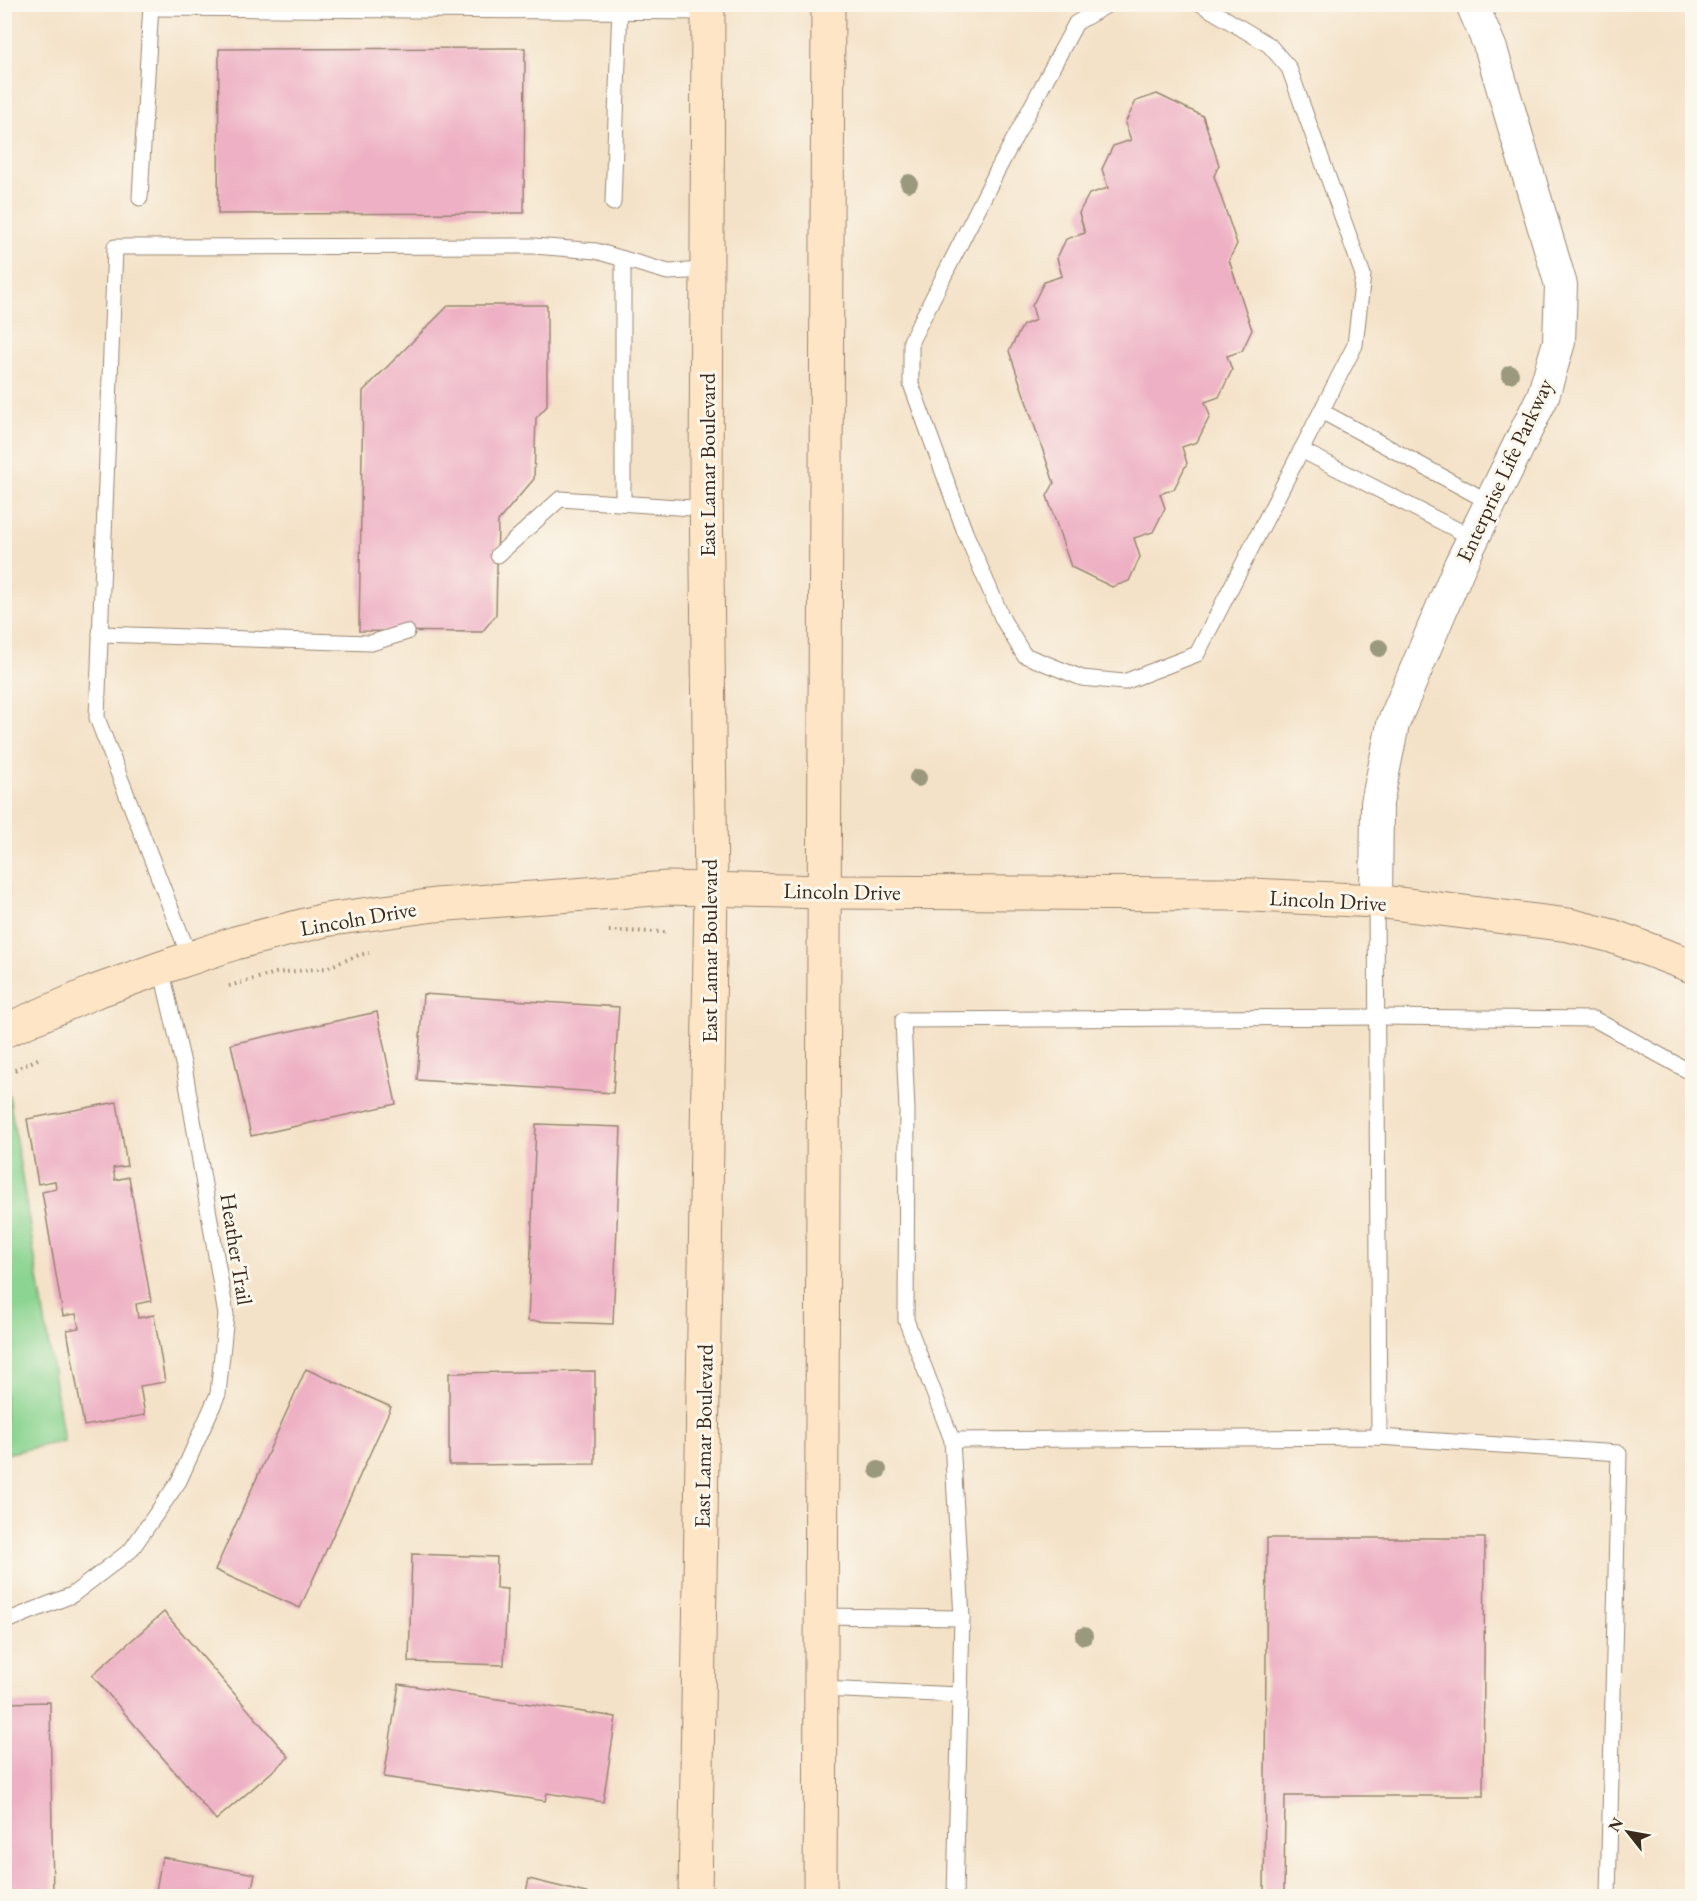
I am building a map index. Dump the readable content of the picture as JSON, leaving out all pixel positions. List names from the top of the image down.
{
  "streets": {
    "main road": ["East Lamar Boulevard", "Lincoln Drive"],
    "street": ["Enterprise Life Parkway"],
    "lane": ["Heather Trail"]
  },
  "crossings": [
    ["East Lamar Boulevard", "Lincoln Drive"],
    ["Enterprise Life Parkway", "Lincoln Drive"],
    ["Lincoln Drive", "Heather Trail"]
  ],
  "north": "top left"
}
